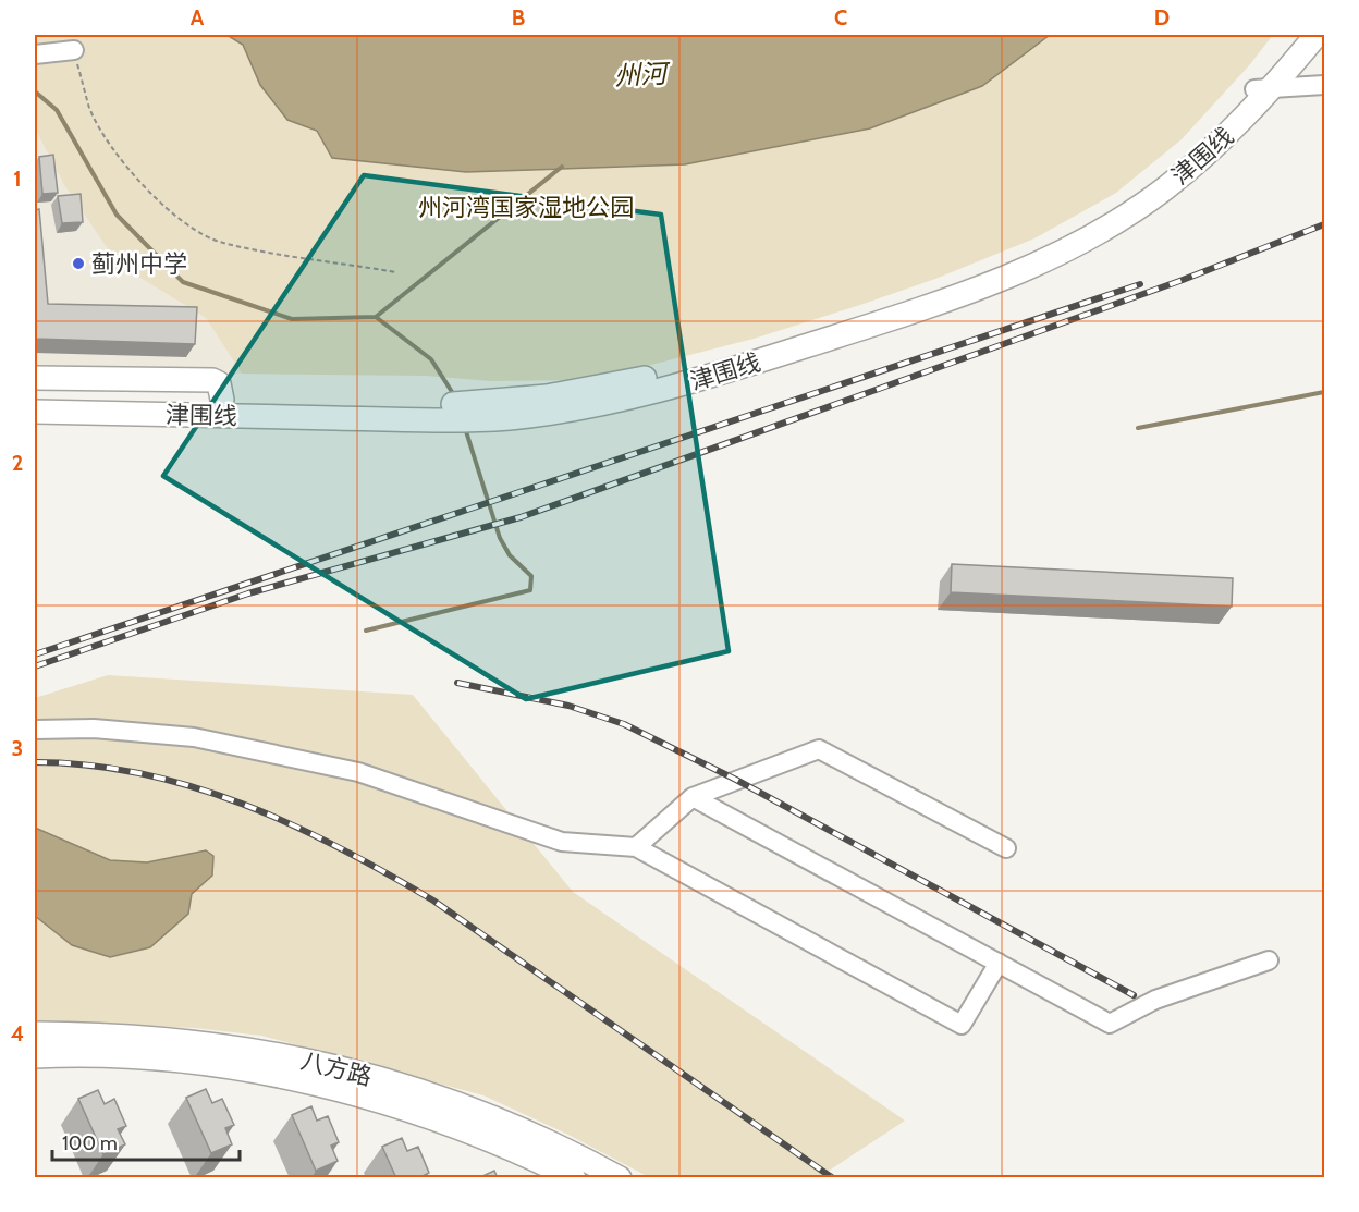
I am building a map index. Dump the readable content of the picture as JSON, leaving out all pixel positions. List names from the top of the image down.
{
  "streets": {
    "main road": ["津围线", "八方路"]
  },
  "water": ["州河"],
  "parks": ["州河湾国家湿地公园"],
  "places": ["蓟州中学"],
  "scale_bar": "100 m",
  "grid": {
    "columns": [
      "A",
      "B",
      "C",
      "D"
    ],
    "rows": [
      "1",
      "2",
      "3",
      "4"
    ]
  }
}
